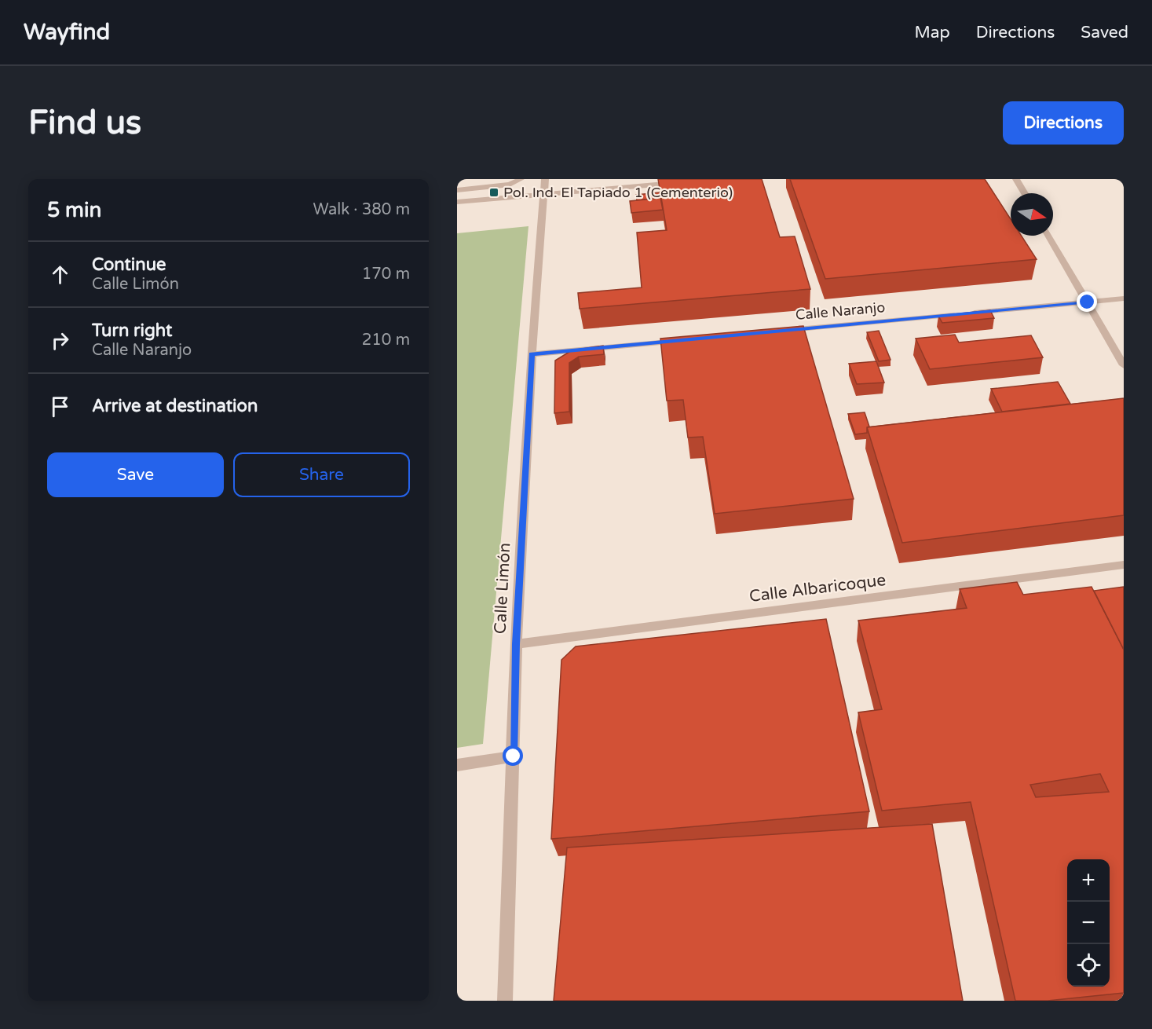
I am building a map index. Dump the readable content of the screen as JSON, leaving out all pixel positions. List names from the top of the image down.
{
  "streets": {
    "street": ["Calle Naranjo", "Calle Limón", "Calle Albaricoque"]
  },
  "crossings": [
    ["Calle Limón", "Calle Albaricoque"]
  ],
  "places": {
    "transit": ["Pol. Ind. El Tapiado 1 (Cementerio)"]
  },
  "north": "right",
  "page": {
    "header": "Wayfind",
    "nav": ["Map", "Directions", "Saved"],
    "buttons": [
      "Directions",
      ["Save", "Share"]
    ],
    "title": "Find us",
    "heading": ["5 min", "Walk · 380 m"],
    "list": [
      ["Continue", "Calle Limón", "170 m"],
      ["Turn right", "Calle Naranjo", "210 m"],
      "Arrive at destination"
    ],
    "map_buttons": ["+", "−"]
  }
}
